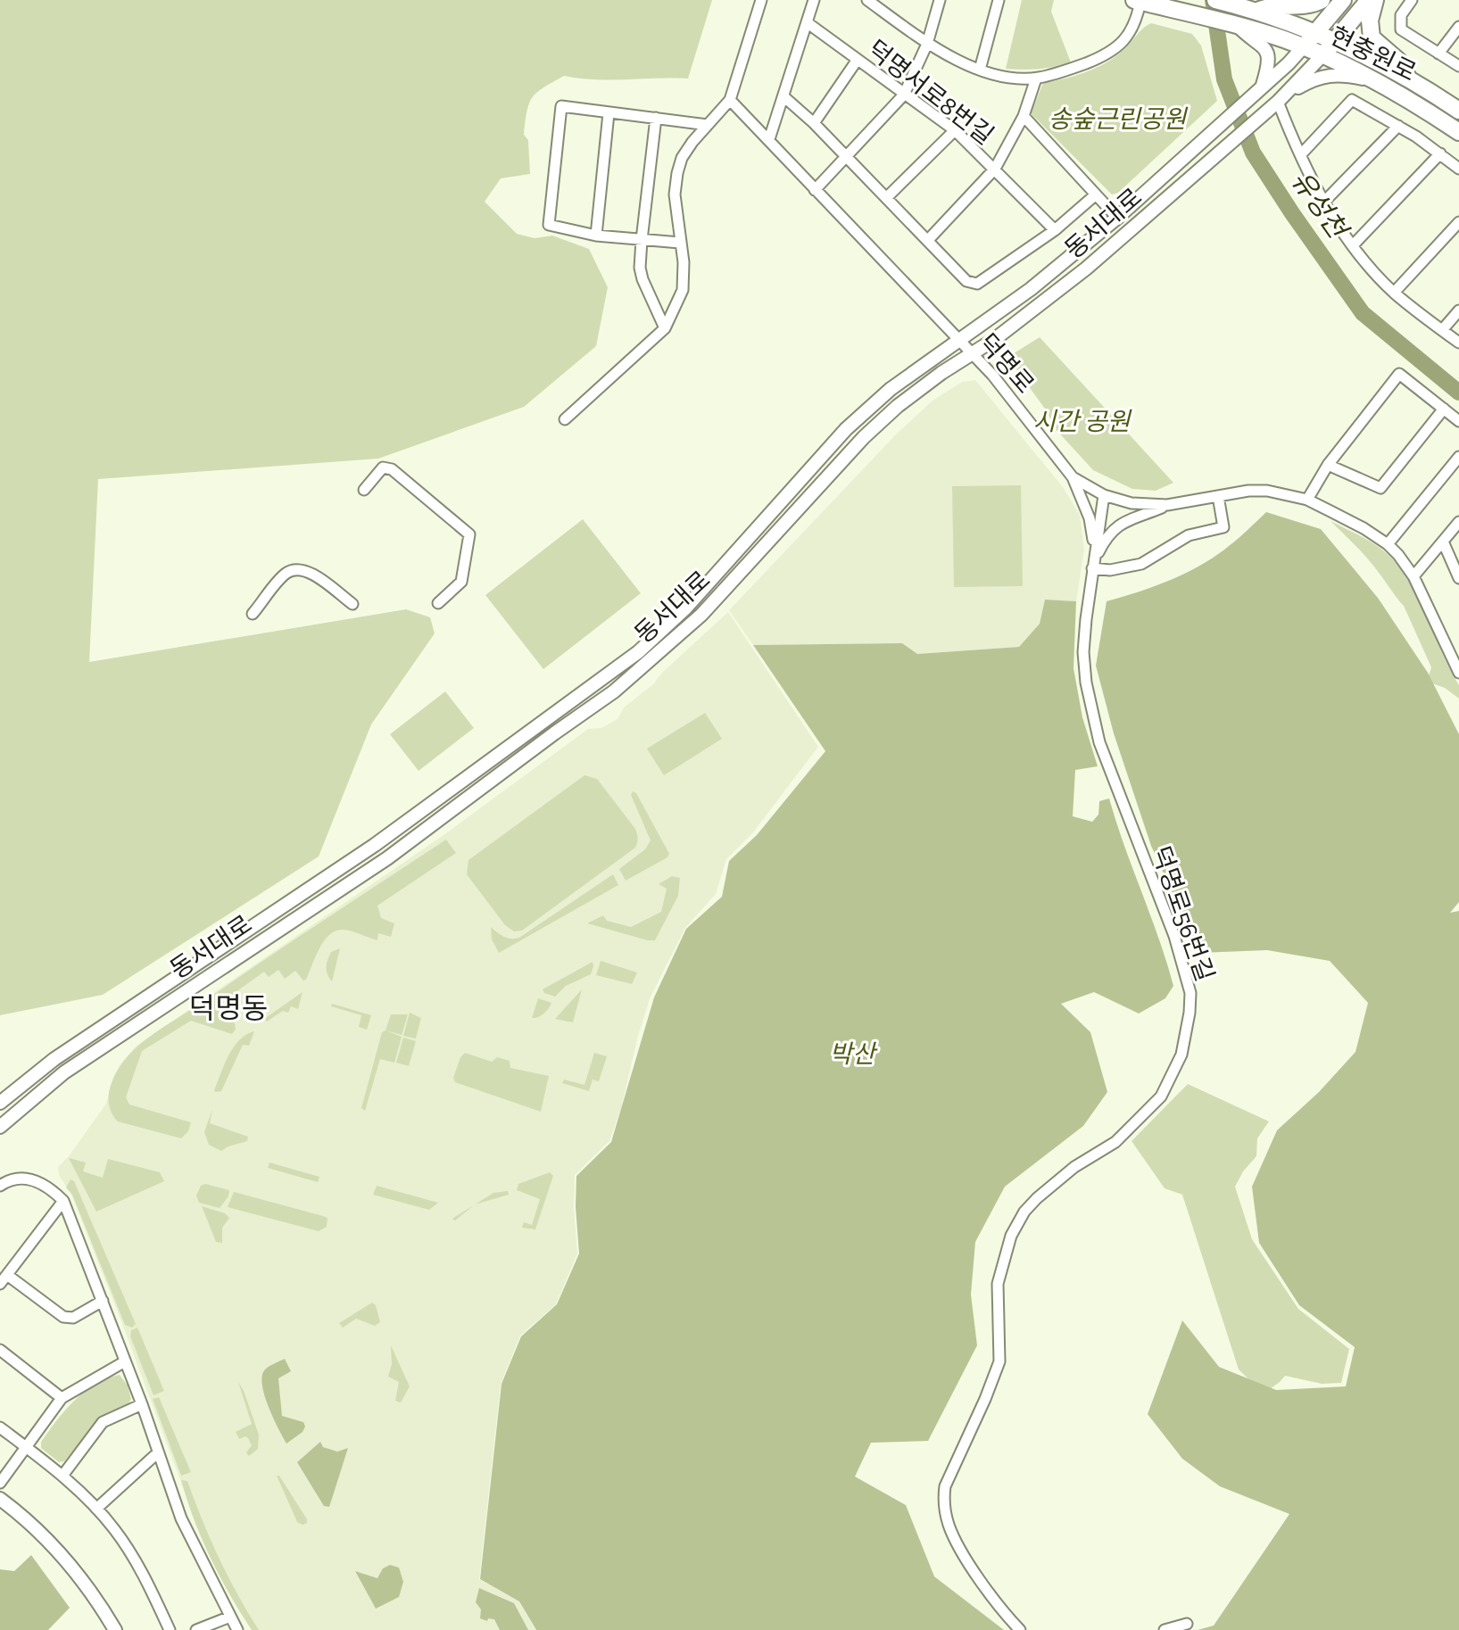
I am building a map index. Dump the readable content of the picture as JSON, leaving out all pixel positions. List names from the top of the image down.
{
  "streets": {
    "main road": ["현충원로"],
    "street": [
      "덕명서로8번길",
      "동서대로",
      "덕명로",
      "덕명로56번길"
    ]
  },
  "crossings": [
    ["현충원로", "동서대로"],
    ["동서대로", "덕명로"],
    ["덕명로", "덕명로56번길"]
  ],
  "districts": ["덕명동"],
  "water": ["유성천"],
  "parks": ["송숲근린공원", "시간 공원", "박산"]
}
